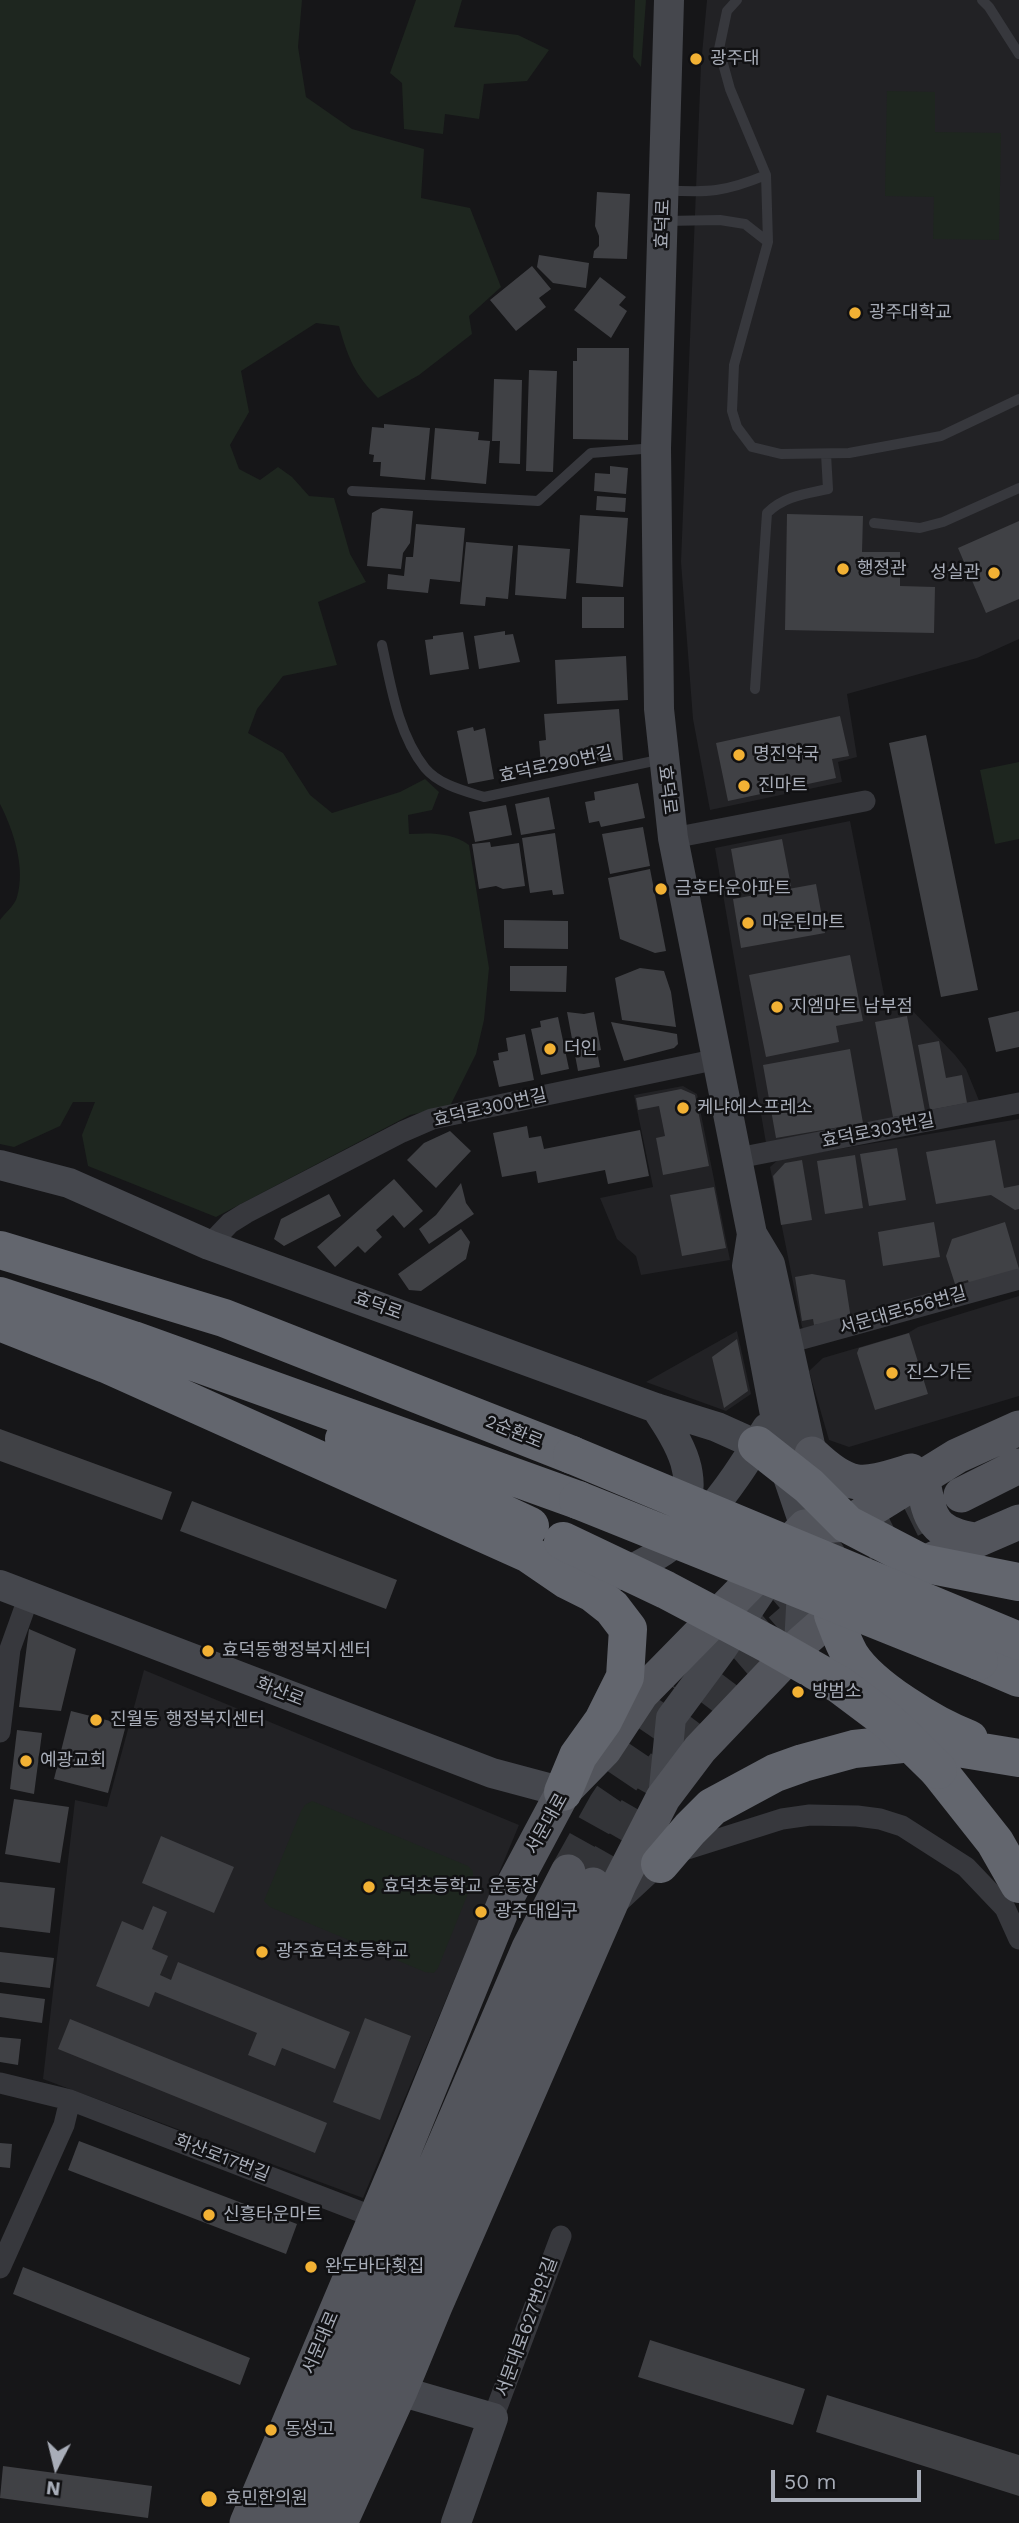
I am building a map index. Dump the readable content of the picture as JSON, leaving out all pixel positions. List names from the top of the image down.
{
  "streets": {
    "highway": ["2순환로"],
    "main road": [
      "효덕로",
      "화산로",
      "서문대로",
      "서문대로627번안길"
    ],
    "street": [
      "효덕로300번길",
      "효덕로303번길",
      "서문대로556번길",
      "화산로17번길"
    ],
    "lane": ["효덕로290번길"]
  },
  "crossings": [
    ["효덕로", "효덕로290번길"],
    ["효덕로", "효덕로300번길"],
    ["효덕로", "효덕로303번길"],
    ["효덕로", "서문대로556번길"],
    ["효덕로", "서문대로"],
    ["화산로", "서문대로"],
    ["서문대로", "화산로17번길"],
    ["서문대로", "서문대로627번안길"]
  ],
  "places": [
    "광주대",
    "광주대학교",
    "행정관",
    "성실관",
    "명진약국",
    "진마트",
    "금호타운아파트",
    "마운틴마트",
    "지엠마트 남부점",
    "더인",
    "케냐에스프레소",
    "진스가든",
    "효덕동행정복지센터",
    "방범소",
    "진월동 행정복지센터",
    "예광교회",
    "효덕초등학교 운동장",
    "광주대입구",
    "광주효덕초등학교",
    "신흥타운마트",
    "완도바다횟집",
    "동성고",
    "효민한의원"
  ],
  "scale_bar": "50 m",
  "north": "bottom"
}
